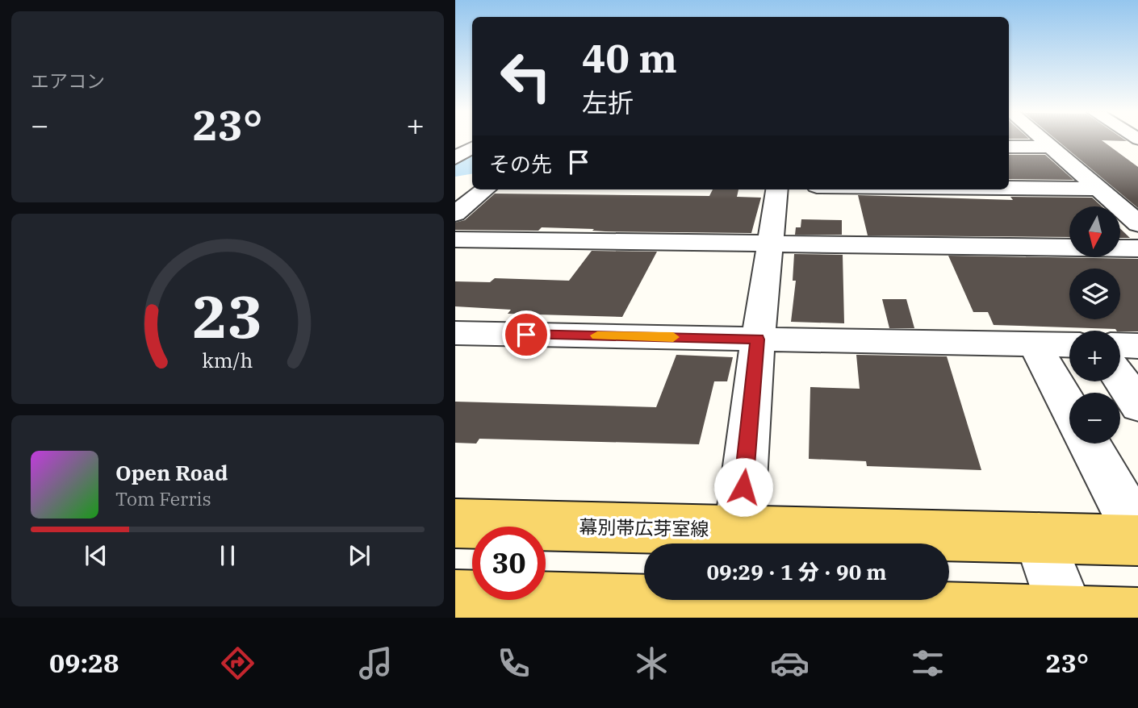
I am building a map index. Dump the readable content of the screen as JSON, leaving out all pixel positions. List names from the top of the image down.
{
  "streets": {
    "main road": ["幕別帯広芽室線"]
  },
  "north": "bottom",
  "page": {
    "tile": "エアコン",
    "turn": ["40 m", "左折"],
    "heat": ["−", "23°", "+"],
    "then": "その先",
    "map_buttons": ["+", "−"],
    "song": ["Open Road", "Tom Ferris"],
    "limit": "30",
    "trip": "09:29 · 1 分 · 90 m",
    "tabs": ["09:28", "23°"],
    "gauge": ["23", "km/h"]
  }
}
